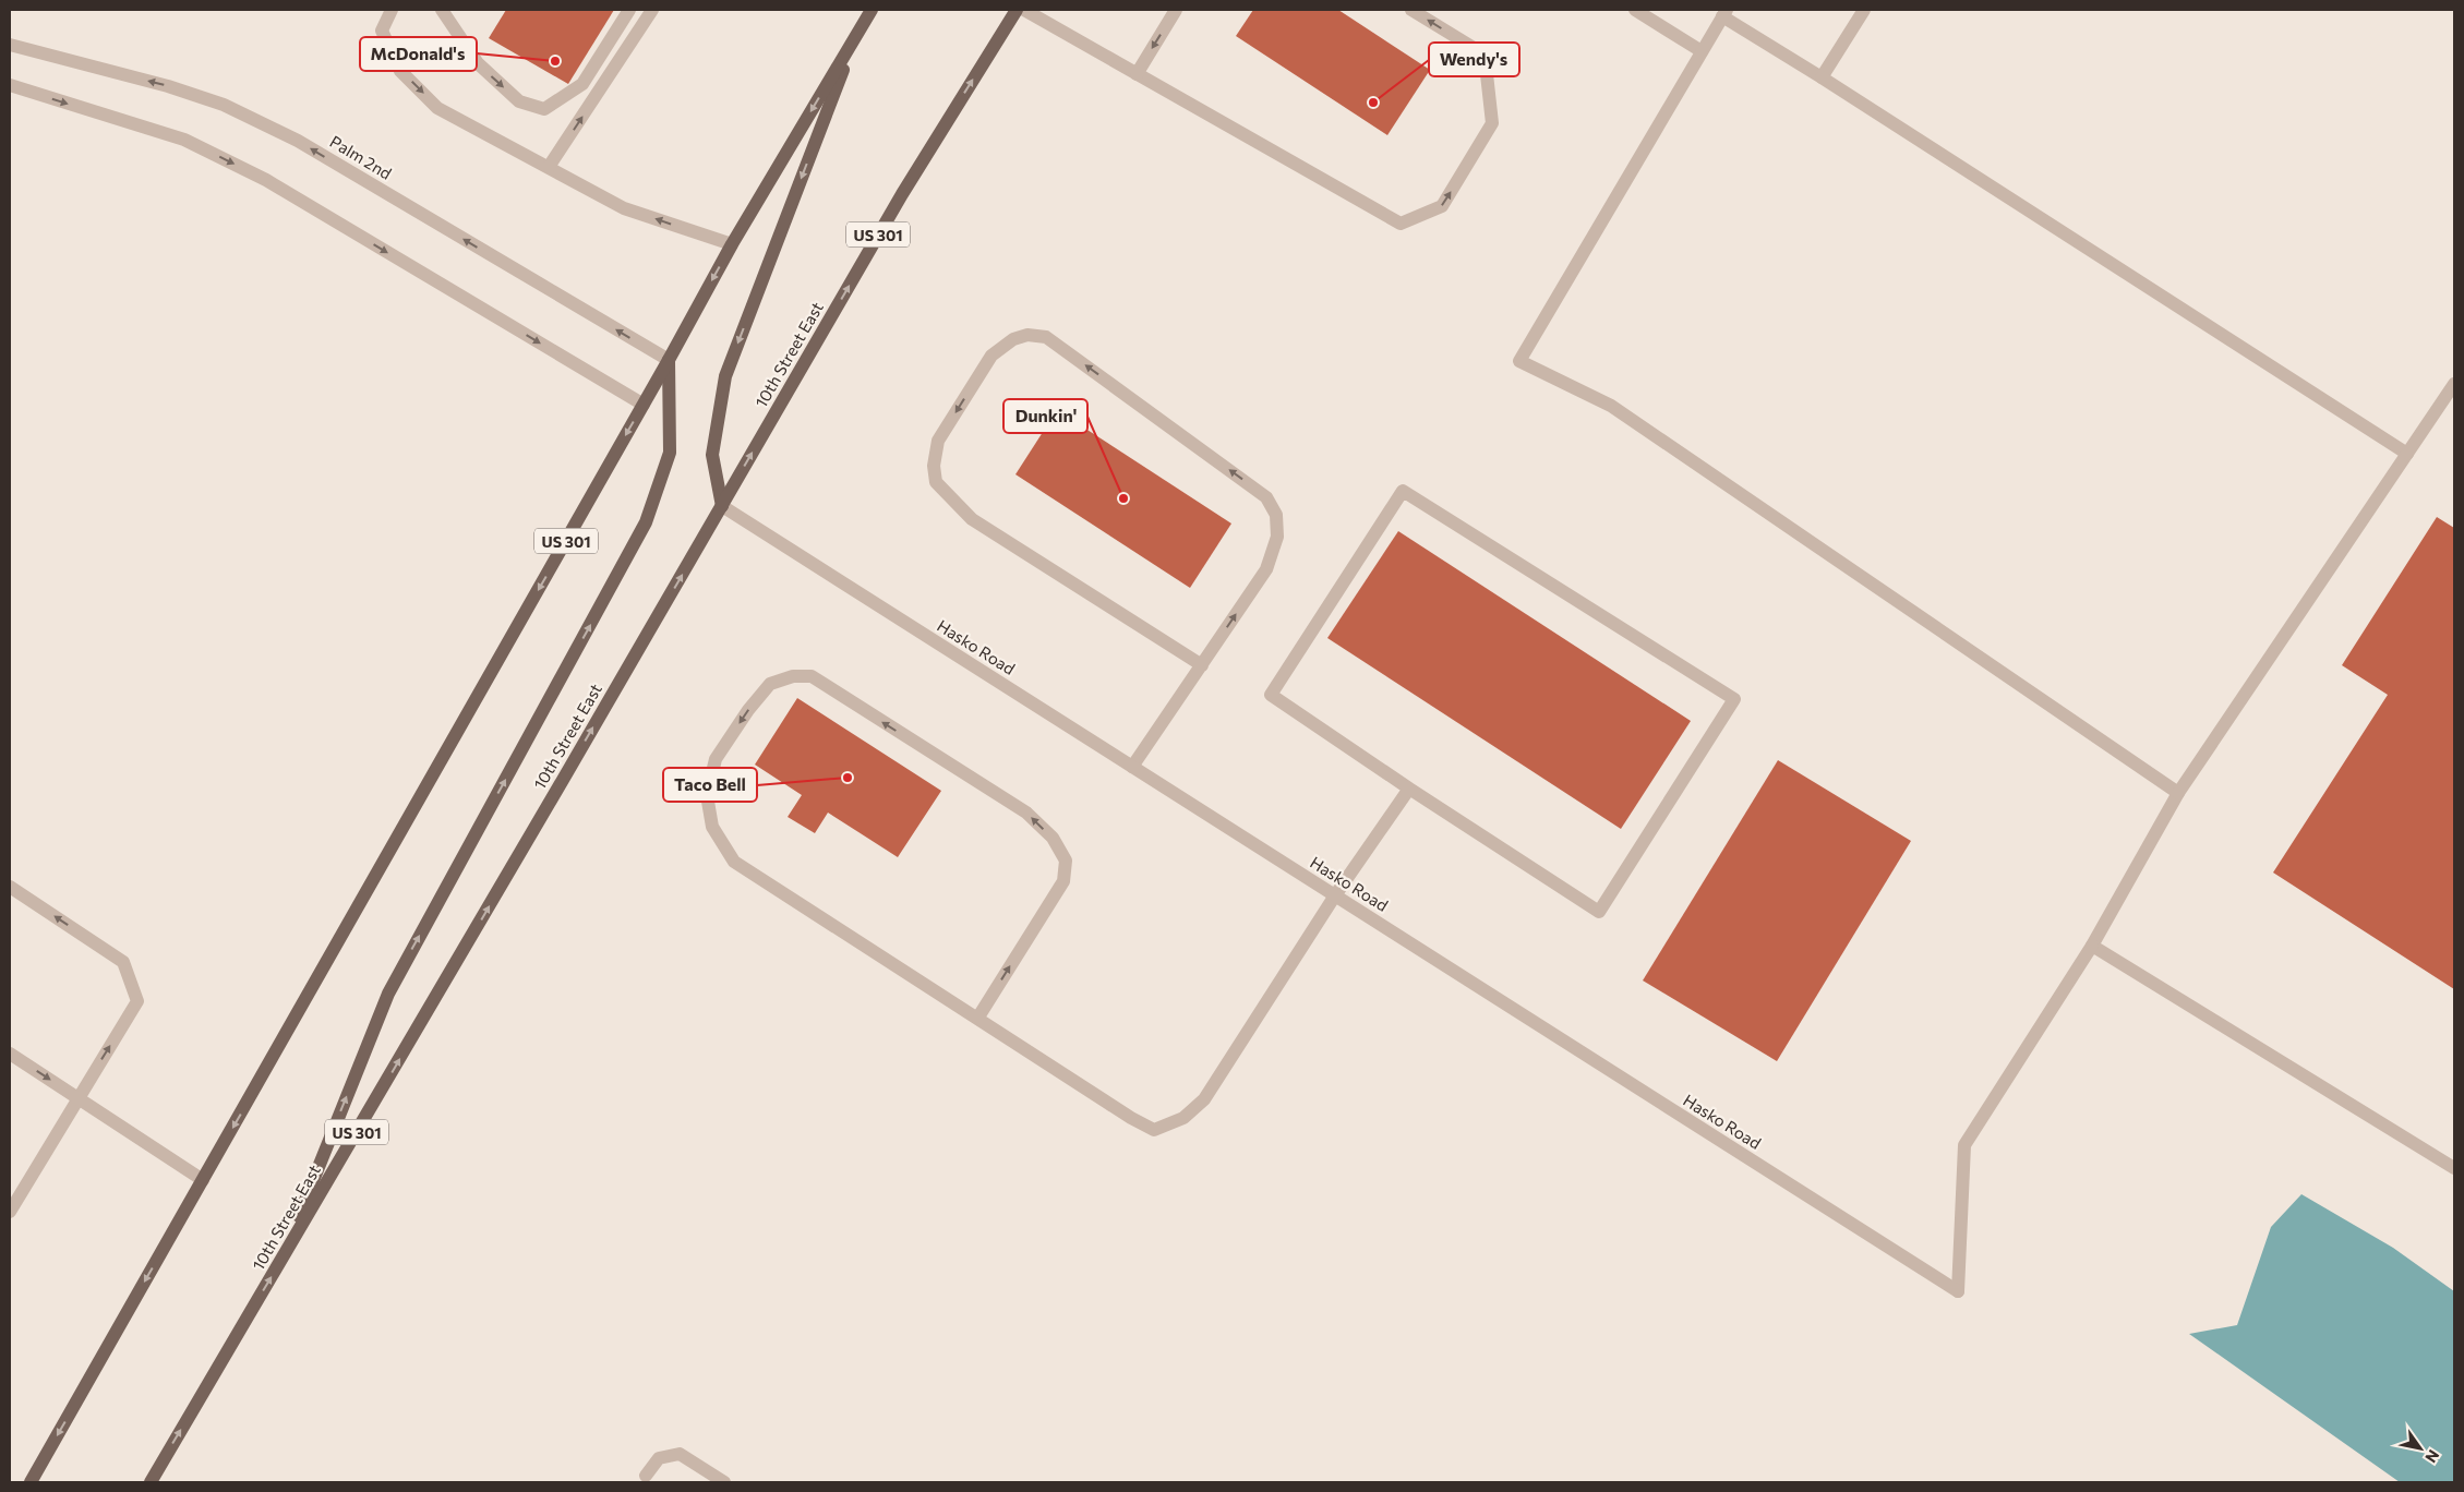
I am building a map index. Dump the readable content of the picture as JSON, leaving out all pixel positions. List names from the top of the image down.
{
  "streets": {
    "main road": ["US 301", "10th Street East"],
    "street": ["Palm 2nd", "Hasko Road"]
  },
  "crossings": [
    ["Palm 2nd", "US 301"],
    ["10th Street East", "Hasko Road"]
  ],
  "places": [
    "McDonald's",
    "Wendy's",
    "Dunkin'",
    "Taco Bell"
  ],
  "north": "bottom right"
}
